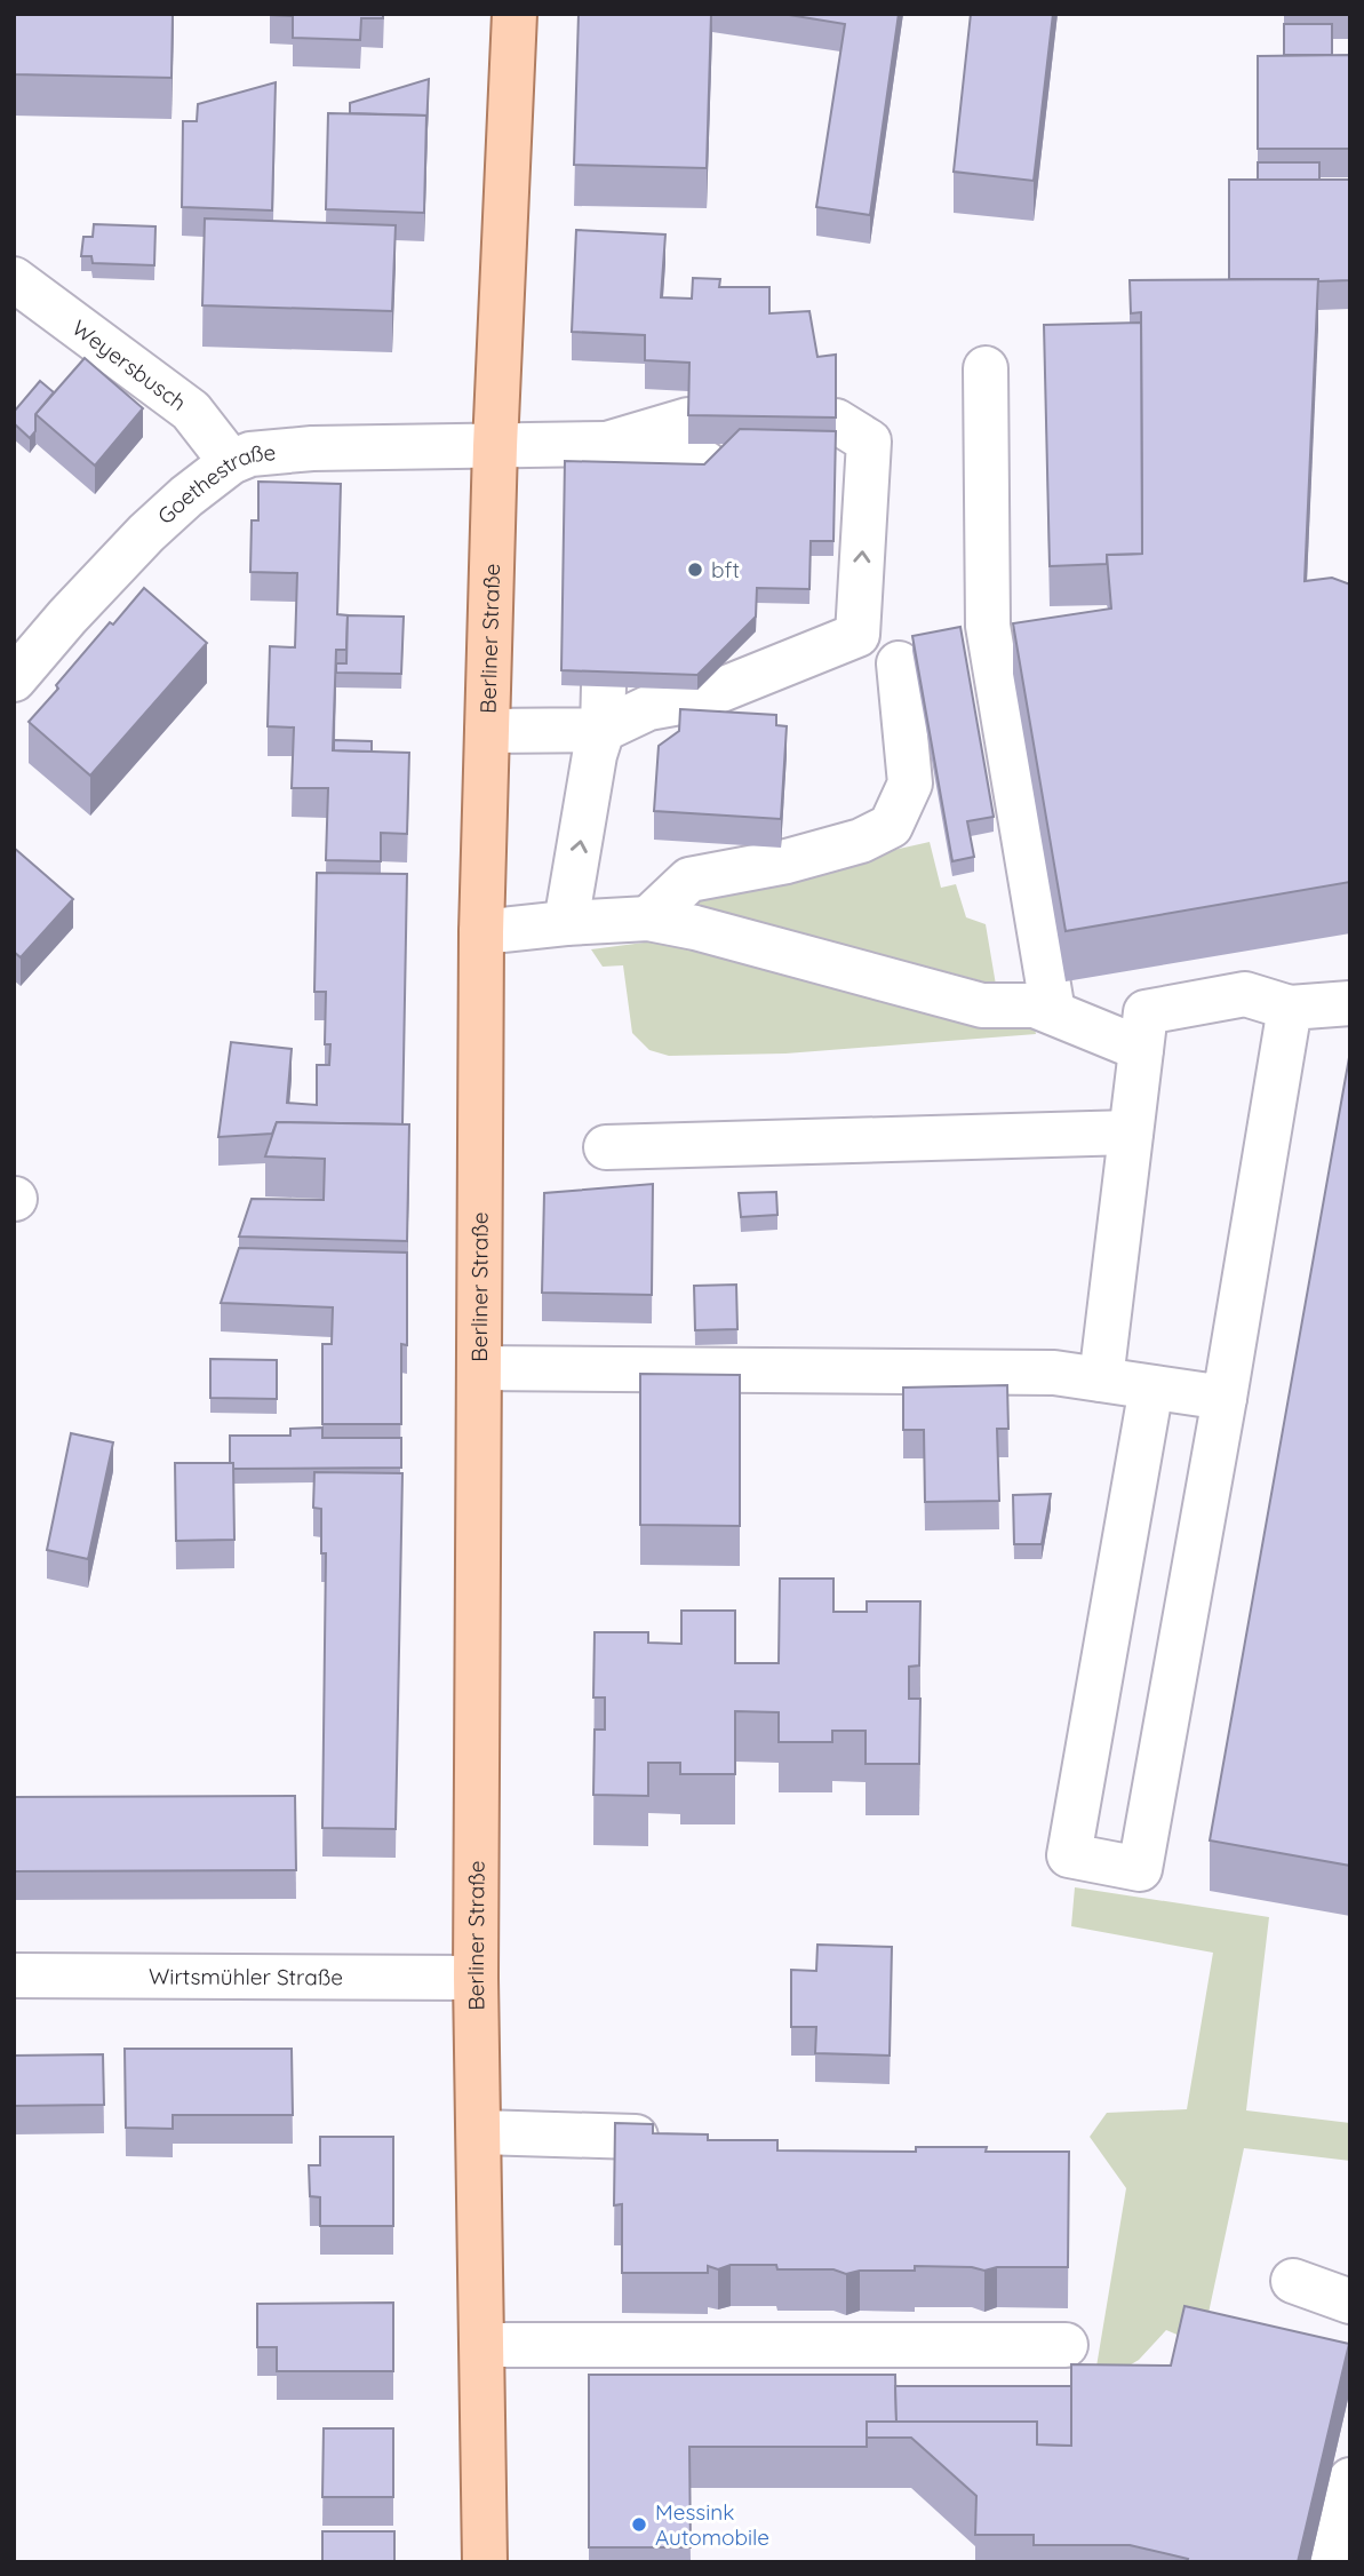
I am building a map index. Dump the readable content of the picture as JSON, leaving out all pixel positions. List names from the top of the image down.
{
  "streets": {
    "main road": ["Berliner Straße"],
    "street": ["Weyersbusch", "Goethestraße", "Wirtsmühler Straße"]
  },
  "crossings": [
    ["Weyersbusch", "Goethestraße"],
    ["Goethestraße", "Berliner Straße"],
    ["Berliner Straße", "Wirtsmühler Straße"]
  ],
  "places": ["bft", "Messink Automobile"]
}
